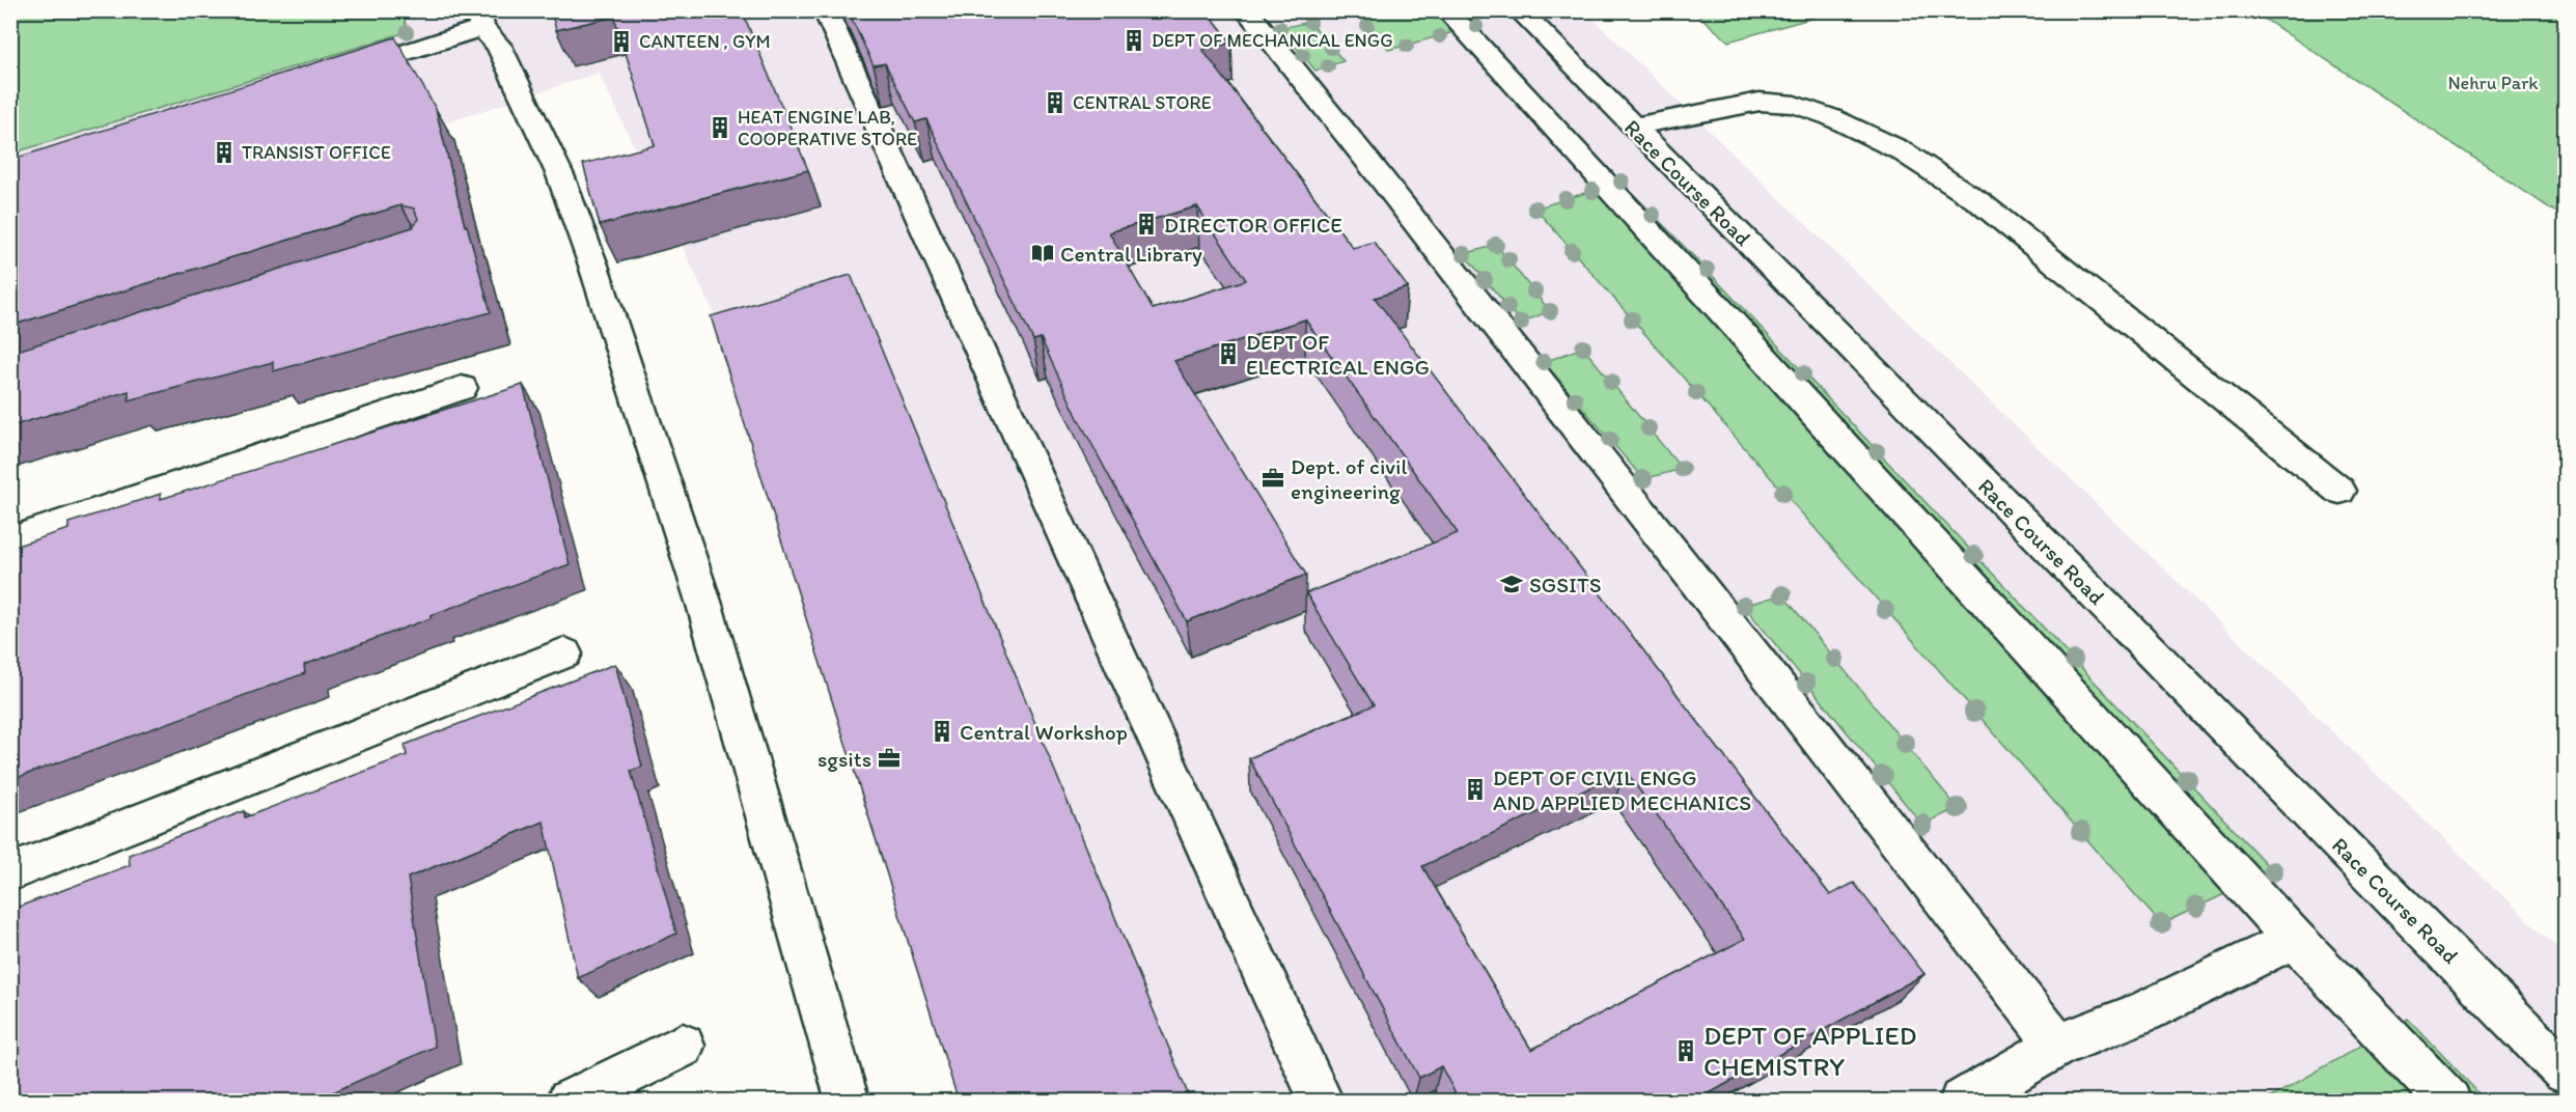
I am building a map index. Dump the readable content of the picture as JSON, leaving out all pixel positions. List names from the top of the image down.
{
  "streets": {
    "street": ["Race Course Road"]
  },
  "parks": ["Nehru Park"],
  "places": {
    "building": [
      "DEPT OF MECHANICAL ENGG",
      "CANTEEN , GYM",
      "CENTRAL STORE",
      "HEAT ENGINE LAB, COOPERATIVE STORE",
      "TRANSIST OFFICE",
      "DIRECTOR OFFICE",
      "DEPT OF ELECTRICAL ENGG",
      "Central Workshop",
      "DEPT OF CIVIL ENGG AND APPLIED MECHANICS",
      "DEPT OF APPLIED CHEMISTRY"
    ],
    "library": ["Central Library"],
    "office": ["Dept. of civil engineering", "sgsits"],
    "school or university": ["SGSITS"]
  }
}
